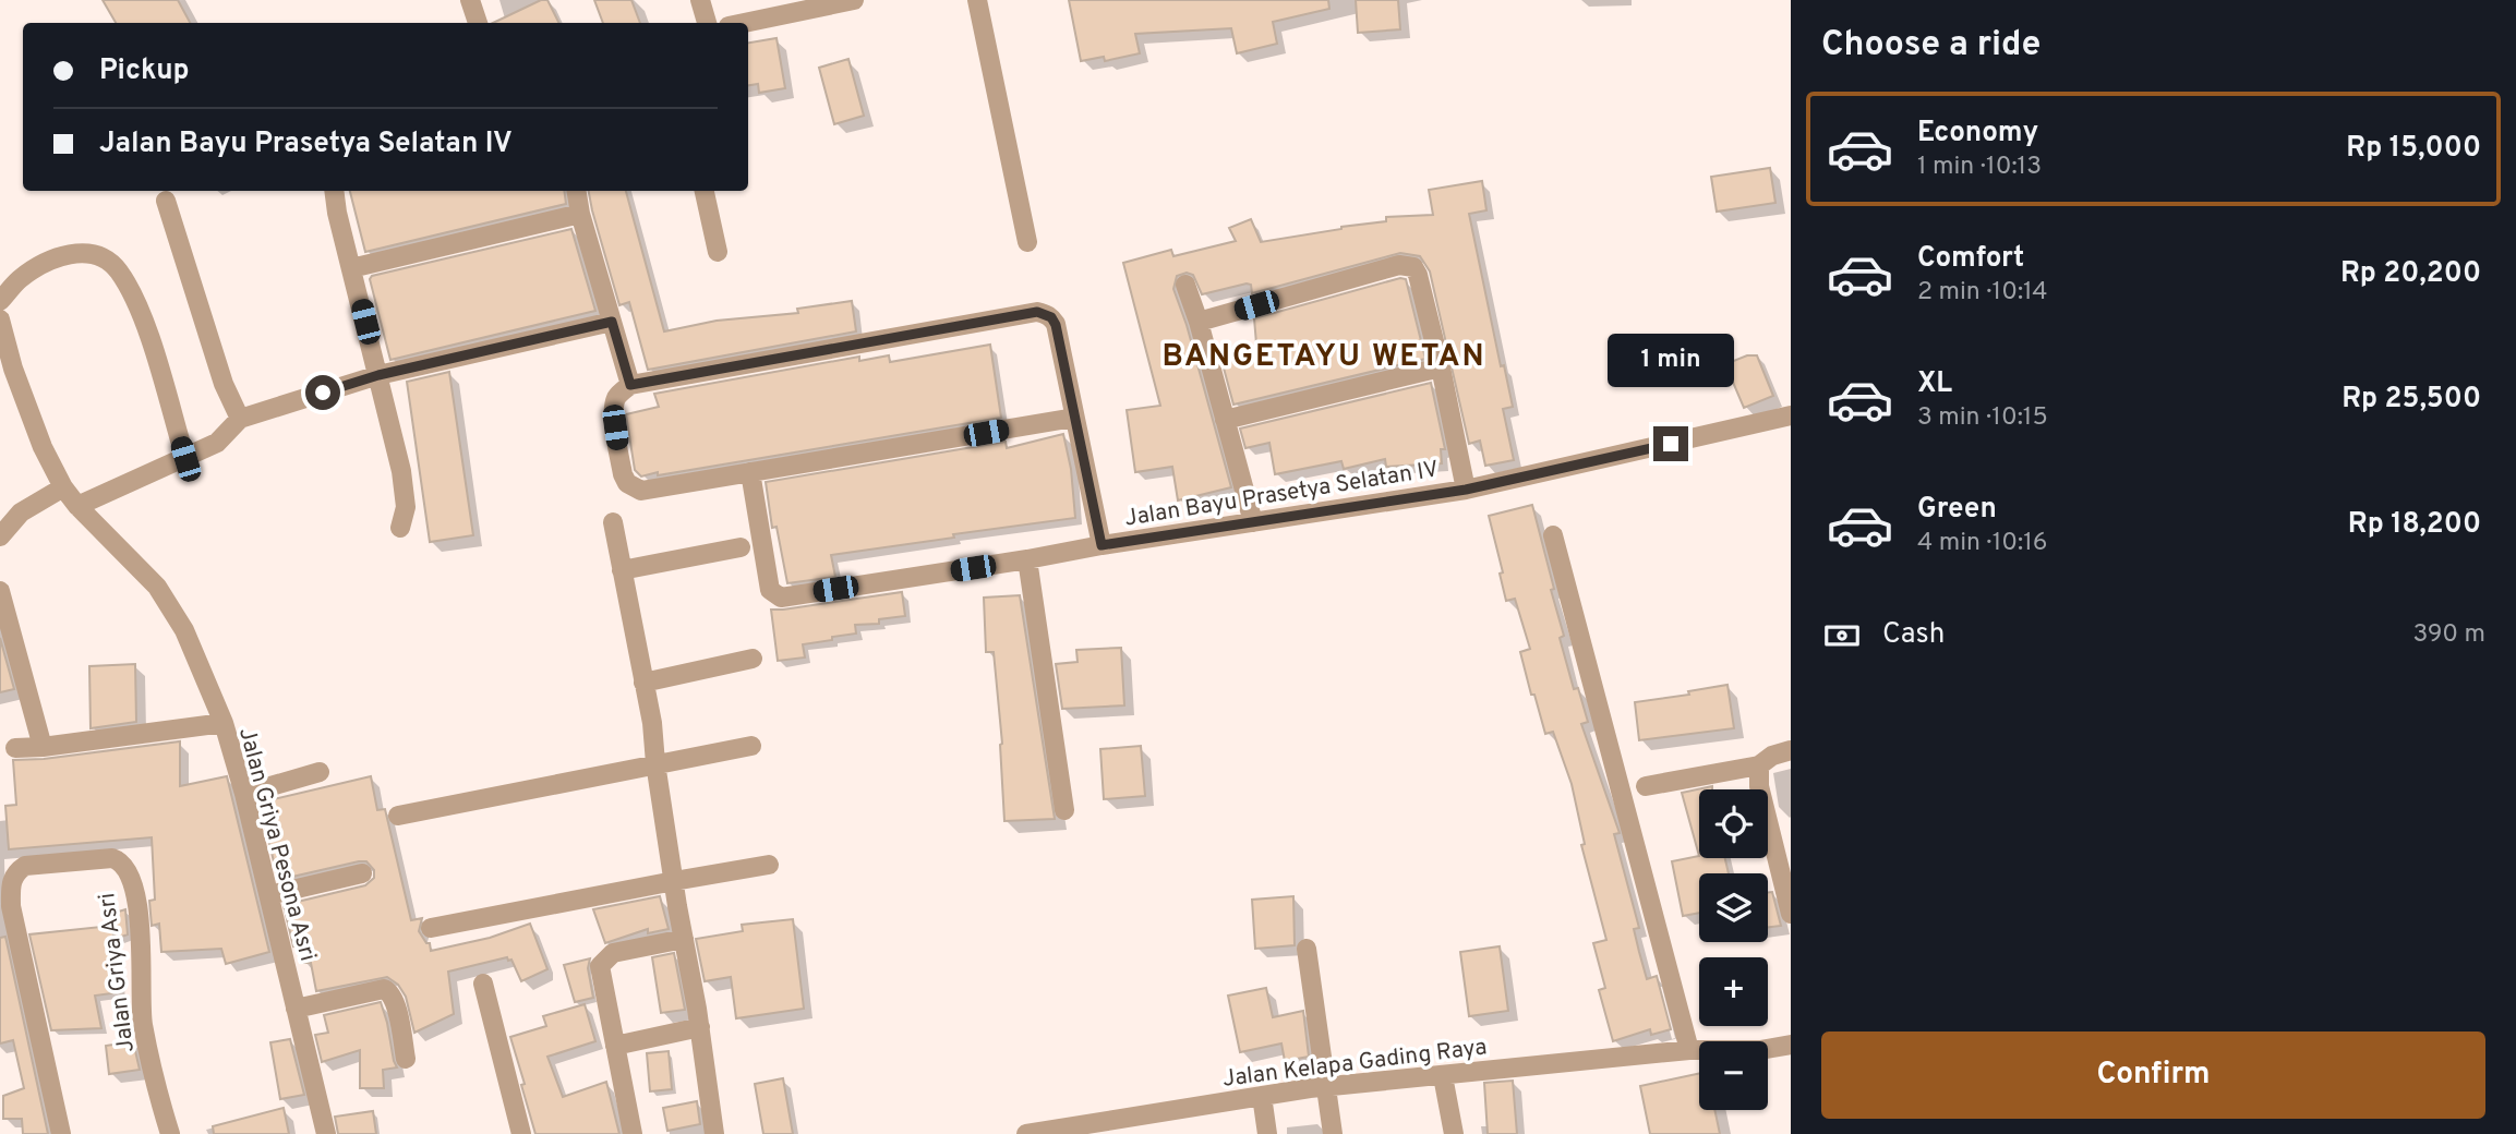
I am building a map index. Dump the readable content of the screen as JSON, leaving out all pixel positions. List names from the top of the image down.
{
  "streets": {
    "street": [
      "Jalan Bayu Prasetya Selatan IV",
      "Jalan Griya Pesona Asri",
      "Jalan Griya Asri",
      "Jalan Kelapa Gading Raya"
    ]
  },
  "districts": ["BANGETAYU WETAN"],
  "page": {
    "heading": "Choose a ride",
    "banner": ["Pickup", "Jalan Bayu Prasetya Selatan IV"],
    "list": [
      {
        "name": "Economy",
        "note": "1 min · 10:13",
        "value": "Rp 15,000"
      },
      {
        "name": "Comfort",
        "note": "2 min · 10:14",
        "value": "Rp 20,200"
      },
      {
        "name": "XL",
        "note": "3 min · 10:15",
        "value": "Rp 25,500"
      },
      {
        "name": "Green",
        "note": "4 min · 10:16",
        "value": "Rp 18,200"
      }
    ],
    "bubble": "1 min",
    "pay": ["Cash", "390 m"],
    "map_buttons": ["+", "−"],
    "buttons": "Confirm"
  }
}
